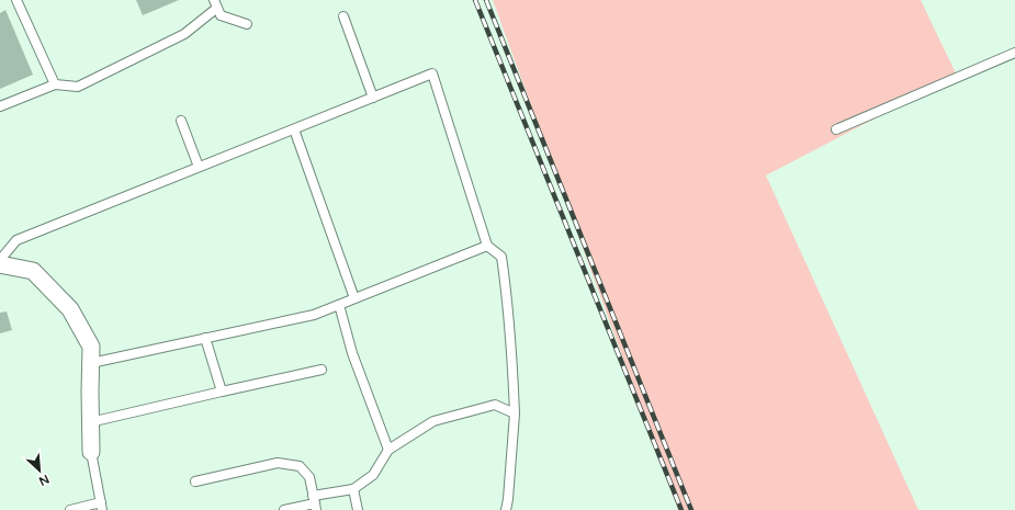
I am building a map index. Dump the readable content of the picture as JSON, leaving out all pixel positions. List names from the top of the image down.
{
  "north": "bottom right"
}
